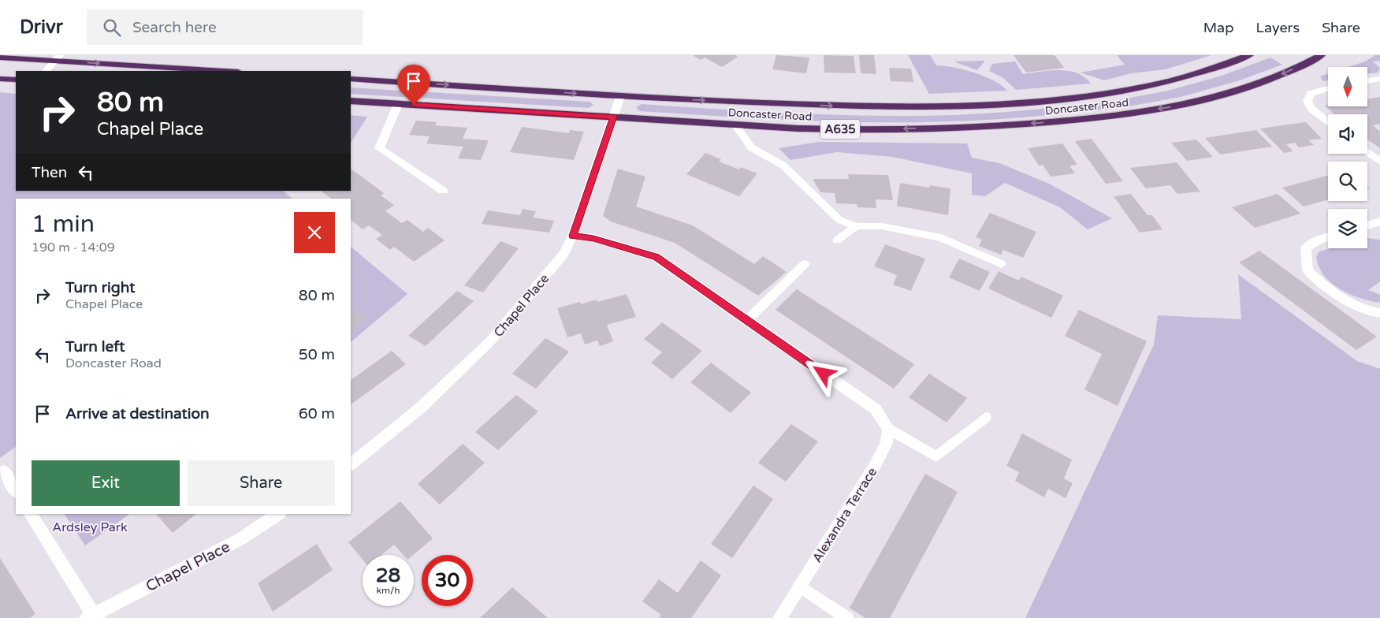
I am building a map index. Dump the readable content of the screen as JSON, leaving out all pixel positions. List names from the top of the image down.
{
  "streets": {
    "highway": ["Doncaster Road", "A635"],
    "street": ["Chapel Place", "Alexandra Terrace"]
  },
  "crossings": [
    ["Doncaster Road", "Chapel Place"]
  ],
  "parks": ["Ardsley Park"],
  "north": "bottom",
  "page": {
    "header": "Drivr",
    "search": "Search here",
    "nav": ["Map", "Layers", "Share"],
    "turn": ["80 m", "Chapel Place"],
    "then": "Then",
    "heading": ["1 min", "190 m · 14:09"],
    "list": [
      {
        "name": "Turn right",
        "note": "Chapel Place",
        "value": "80 m"
      },
      {
        "name": "Turn left",
        "note": "Doncaster Road",
        "value": "50 m"
      },
      {
        "name": "Arrive at destination",
        "value": "60 m"
      }
    ],
    "buttons": ["Exit", "Share"],
    "speed": "28 km/h",
    "limit": "30"
  }
}
